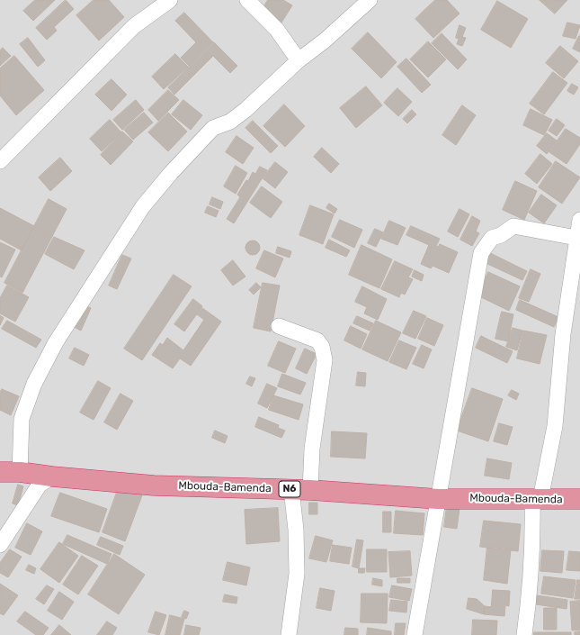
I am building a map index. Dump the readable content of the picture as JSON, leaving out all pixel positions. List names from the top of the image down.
{
  "streets": {
    "highway": ["Mbouda-Bamenda", "N6"]
  }
}
